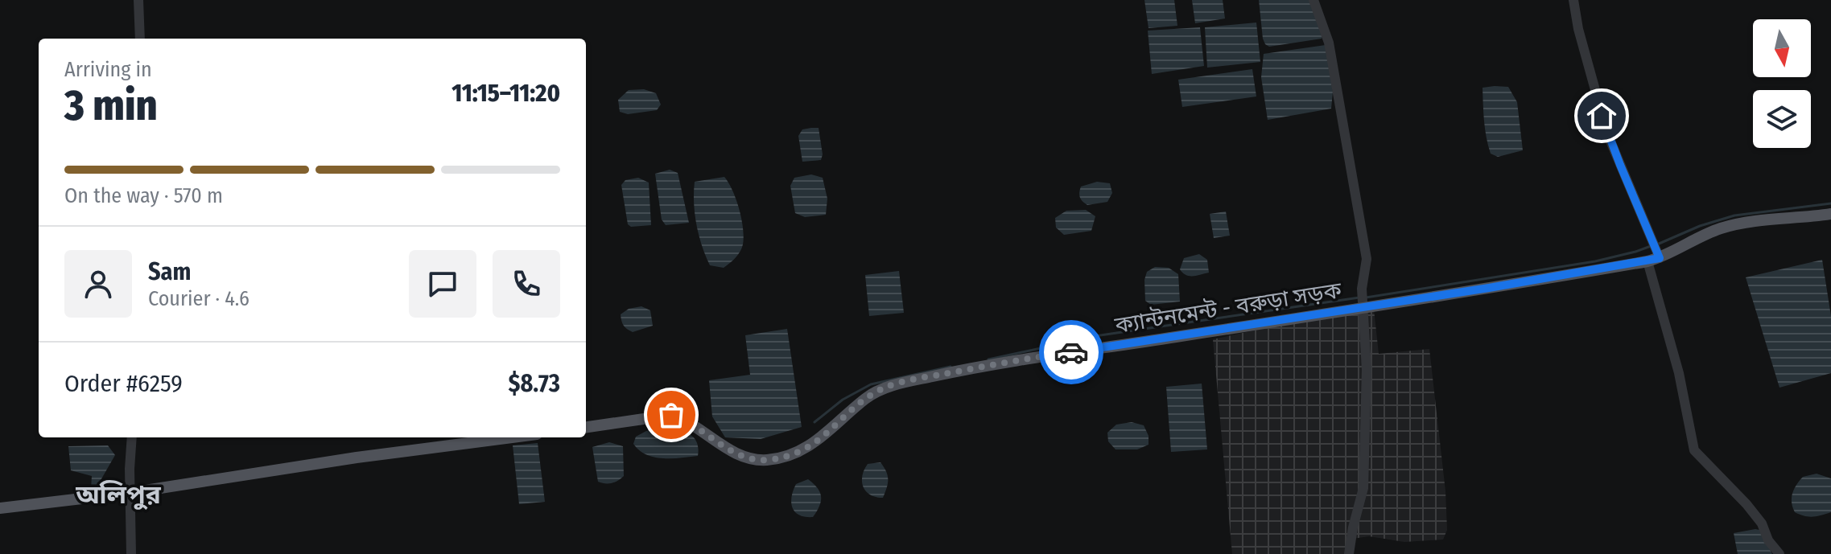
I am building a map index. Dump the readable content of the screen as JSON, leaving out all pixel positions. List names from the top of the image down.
{
  "streets": {
    "main road": ["ক্যান্টনমেন্ট - বরুড়া সড়ক"]
  },
  "districts": ["অলিপুর"],
  "north": "bottom",
  "page": {
    "heading": ["3 min", "Arriving in", "11:15–11:20"],
    "panel": [
      "Sam",
      "Courier · 4.6",
      "Order #6259",
      "$8.73"
    ],
    "bar": "On the way · 570 m"
  }
}
